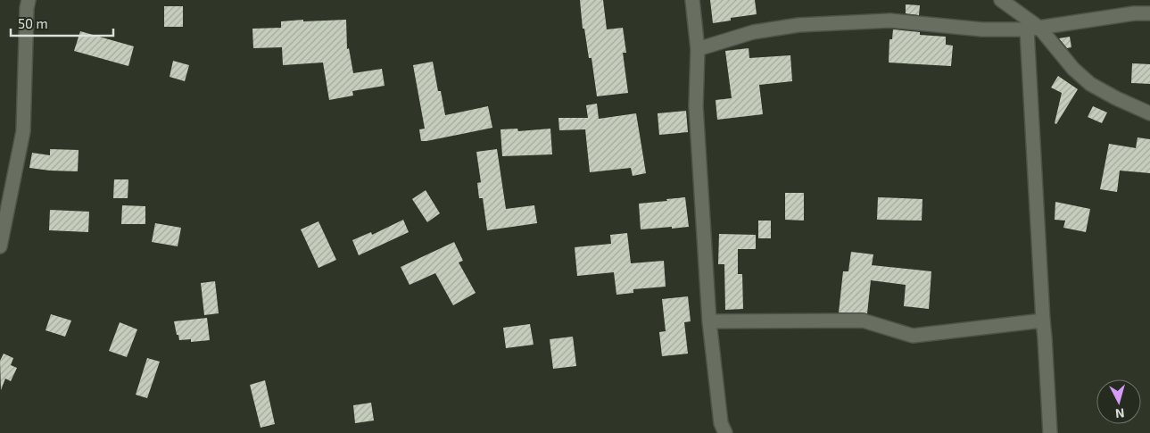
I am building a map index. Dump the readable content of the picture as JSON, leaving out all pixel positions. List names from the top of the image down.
{
  "scale_bar": "50 m",
  "north": "bottom"
}
